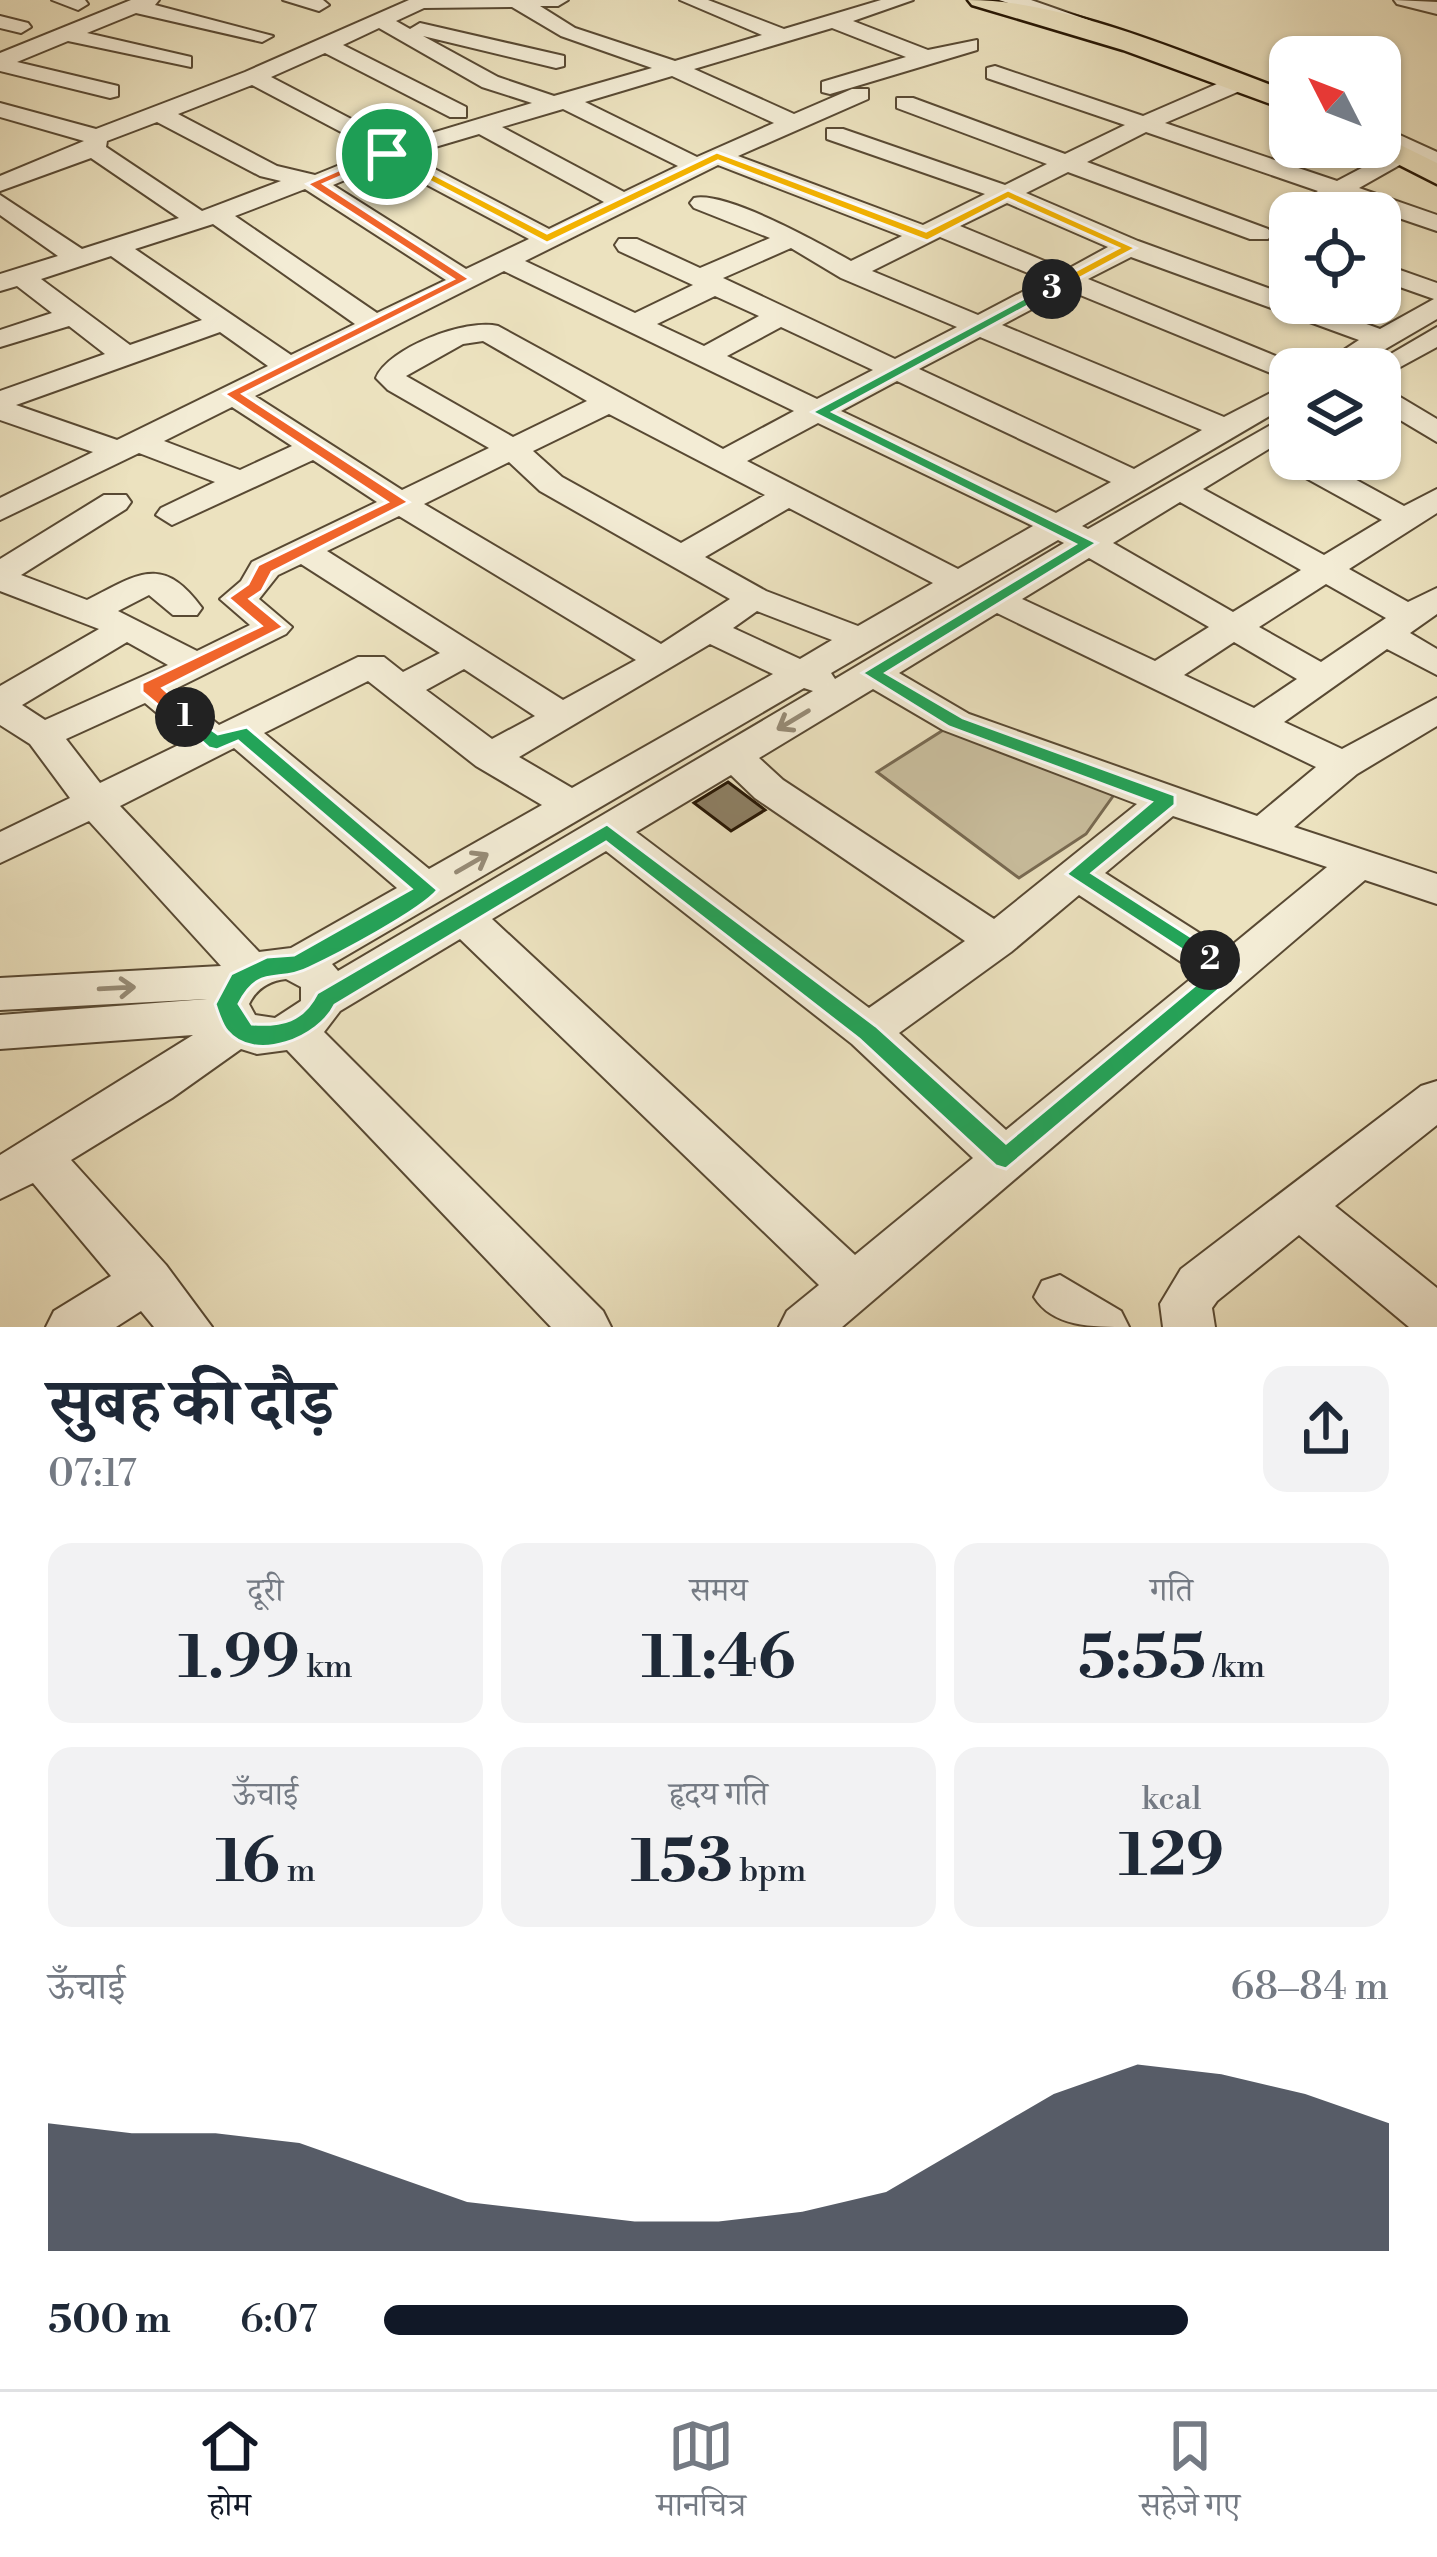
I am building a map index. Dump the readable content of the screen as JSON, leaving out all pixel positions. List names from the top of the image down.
{
  "north": "top left",
  "page": {
    "pins": ["3", "1", "2"],
    "heading": ["सुबह की दौड़", "07:17"],
    "stats": [
      ["दूरी", "1.99 km"],
      ["समय", "11:46"],
      ["गति", "5:55 /km"],
      ["ऊँचाई", "16 m"],
      ["हृदय गति", "153 bpm"],
      ["kcal", "129"]
    ],
    "chart": ["ऊँचाई", "68–84 m"],
    "list": [
      {
        "name": "500 m",
        "note": "6:07"
      }
    ],
    "tabs": ["होम", "मानचित्र", "सहेजे गए"]
  }
}
